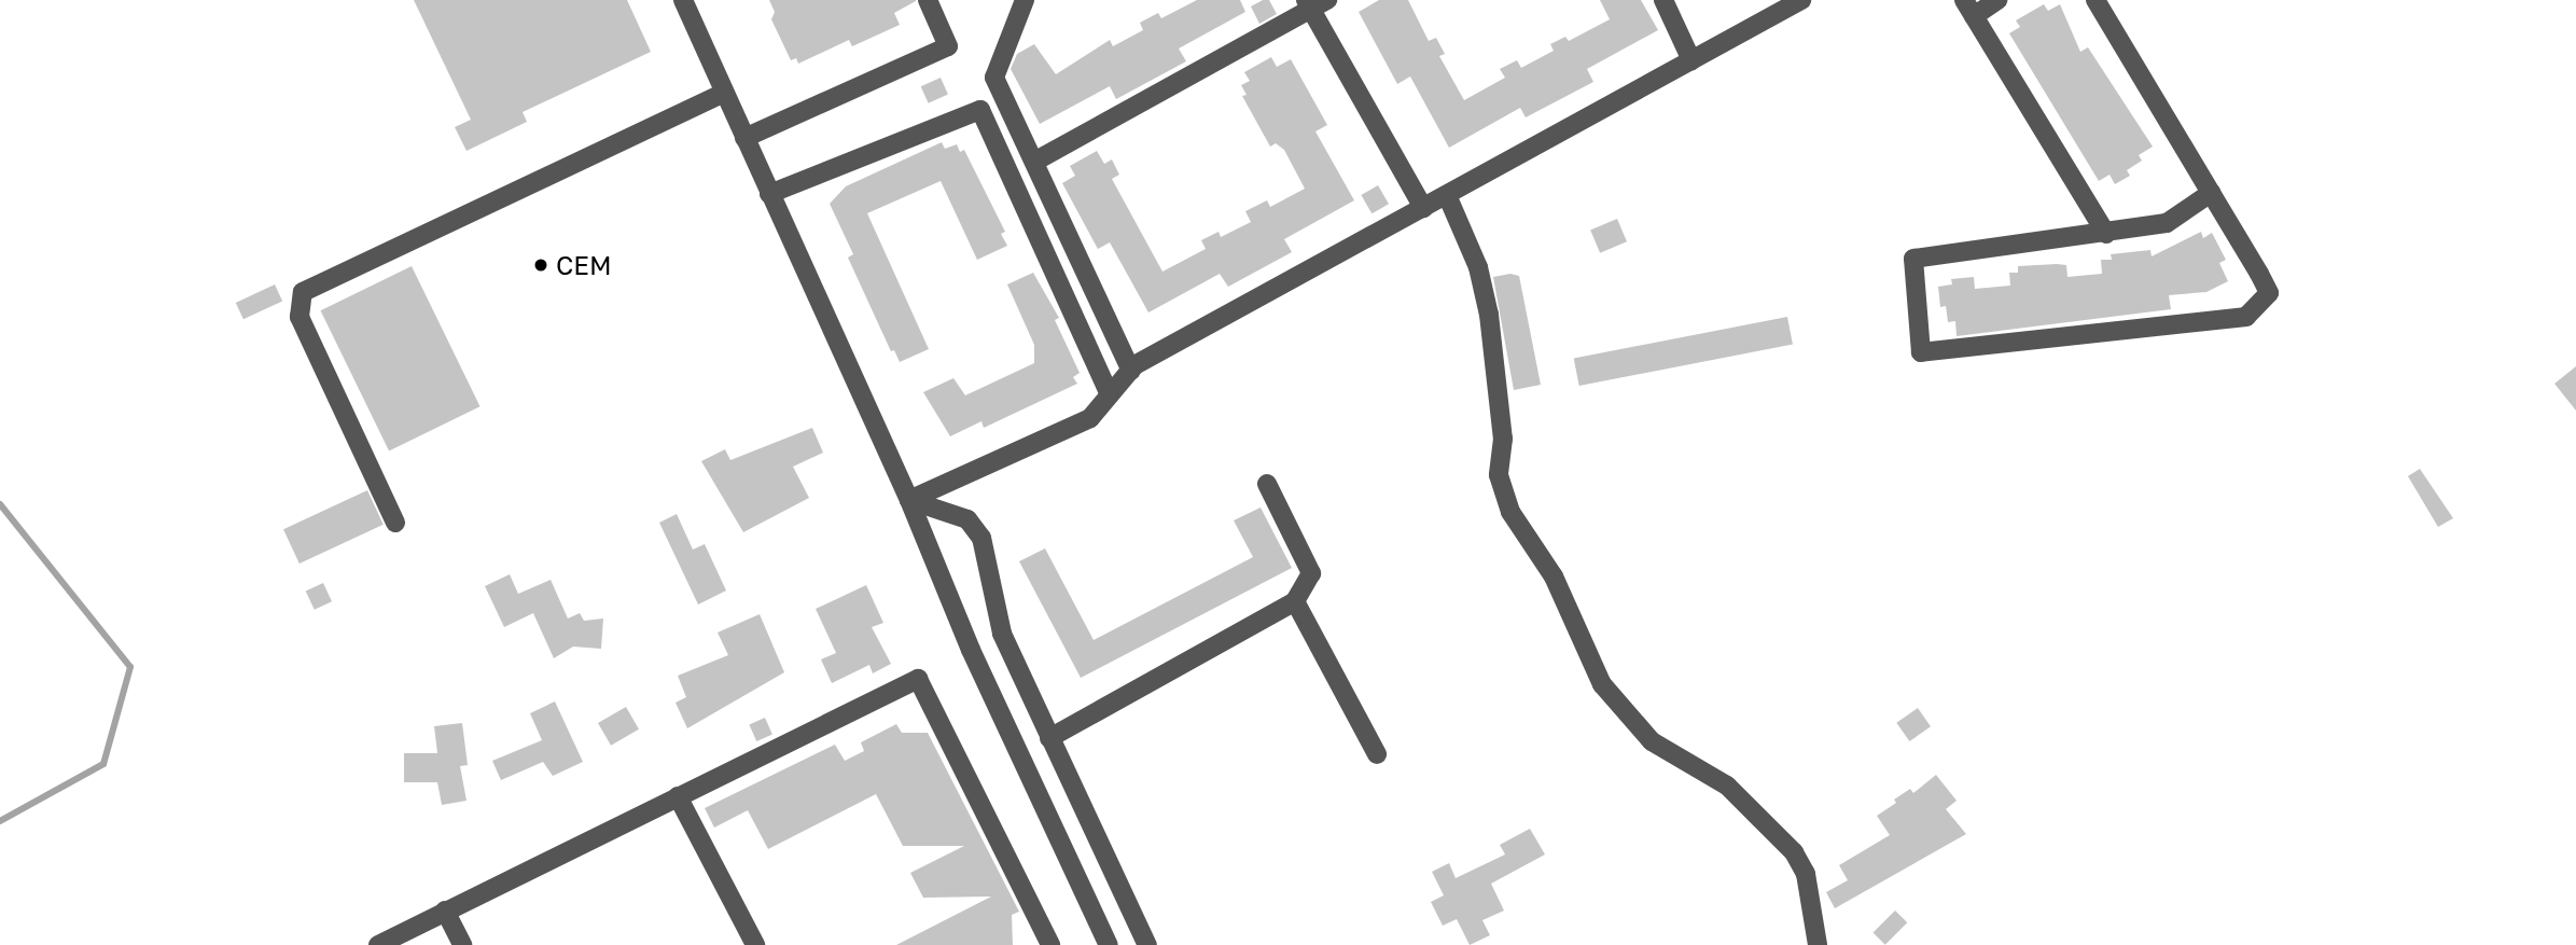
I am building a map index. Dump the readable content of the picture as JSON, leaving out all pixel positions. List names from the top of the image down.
{
  "places": ["CEM"]
}
